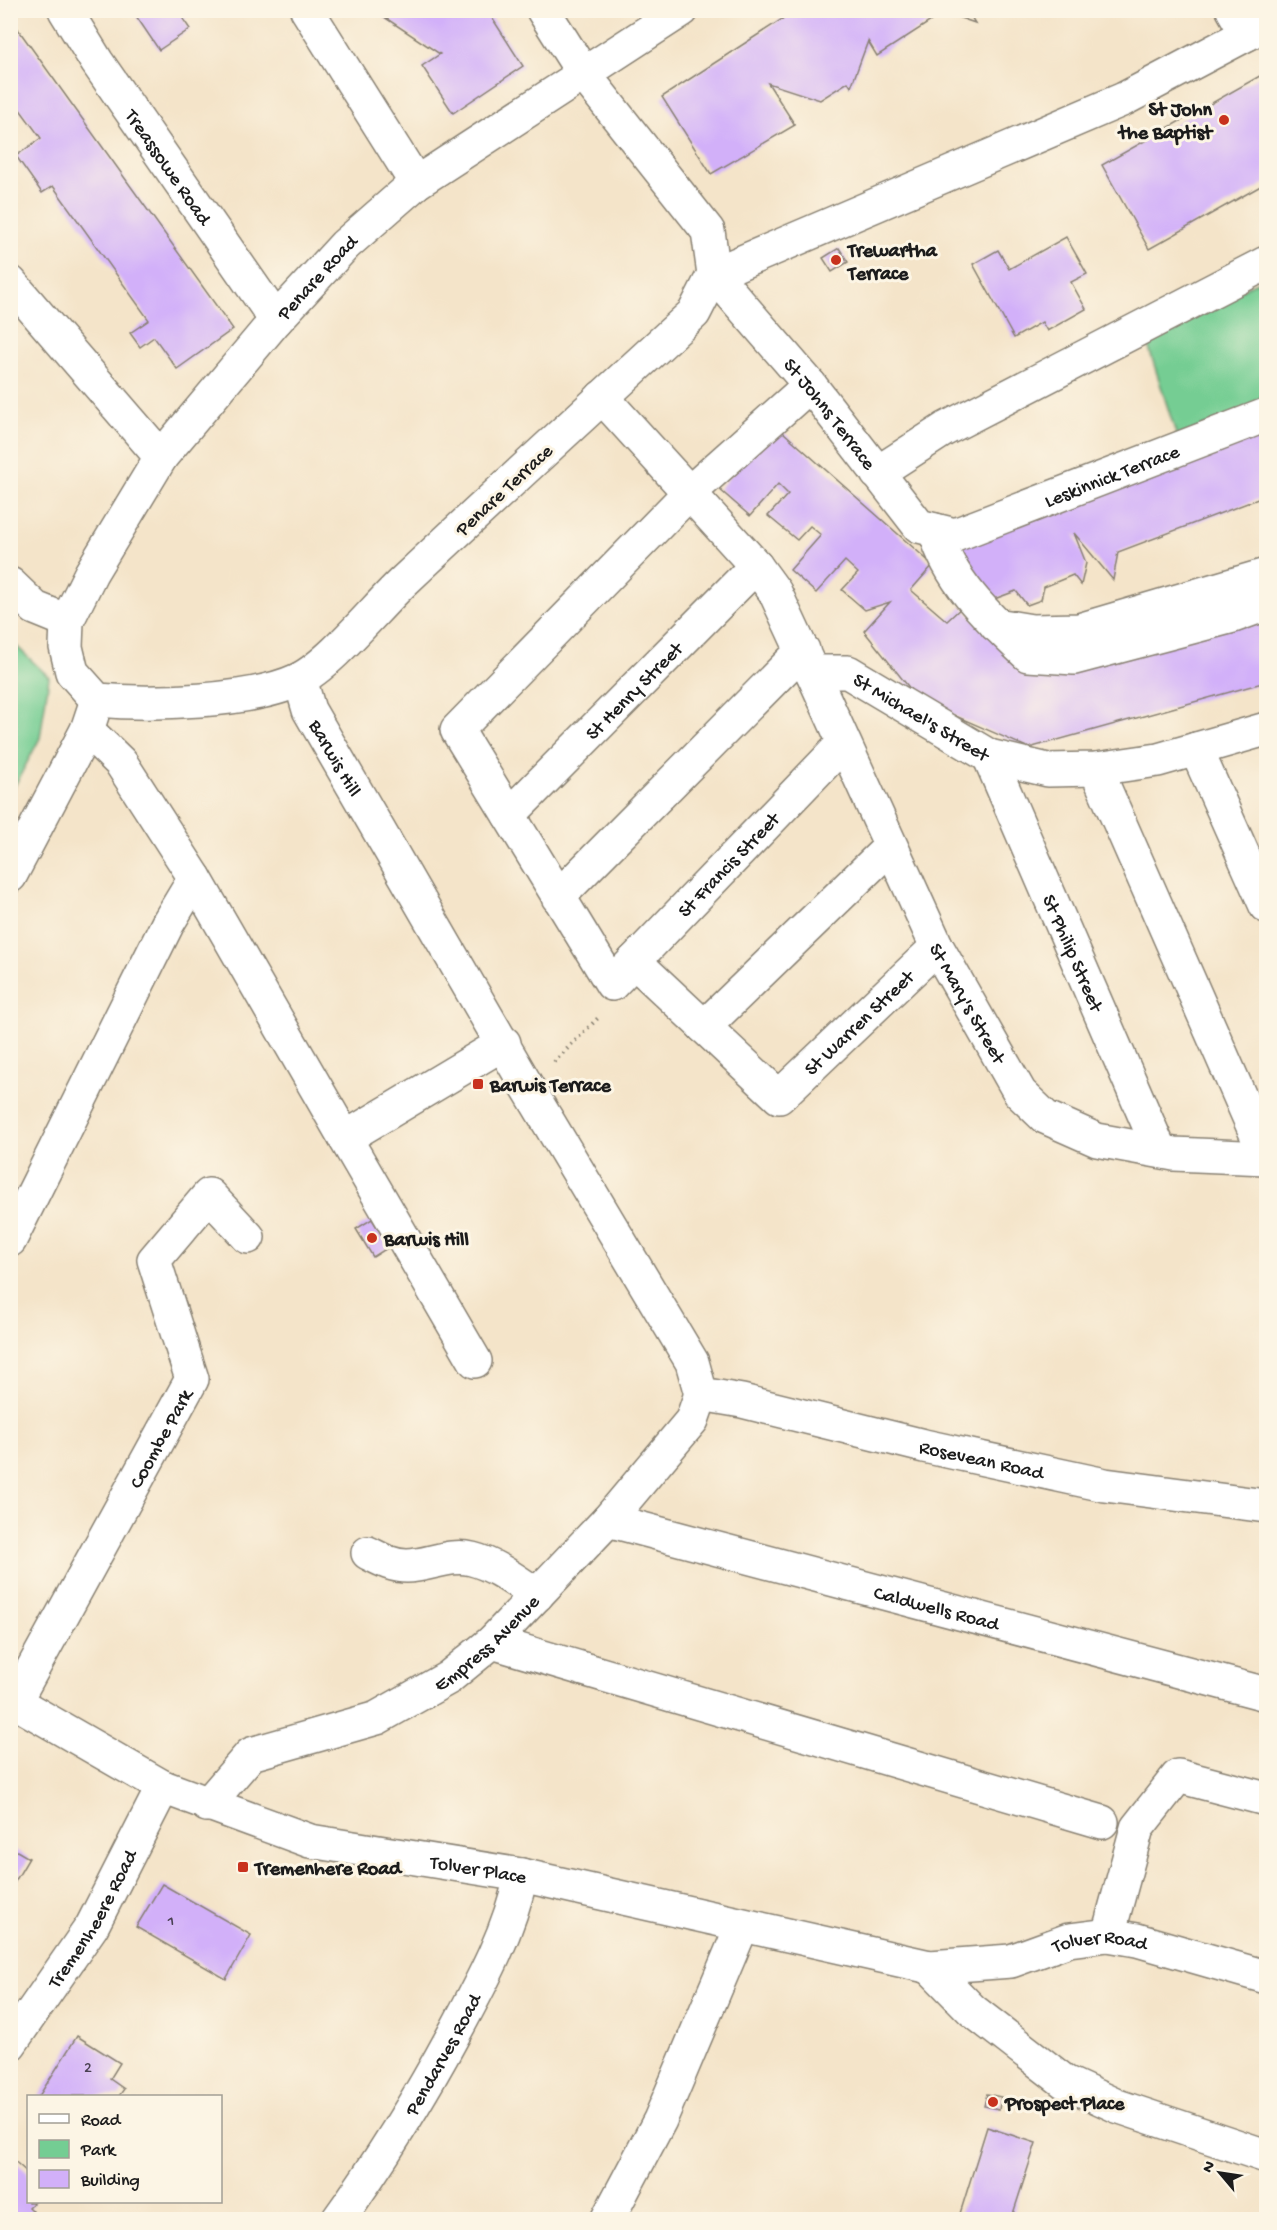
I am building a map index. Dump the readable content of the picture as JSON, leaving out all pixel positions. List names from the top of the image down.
{
  "streets": {
    "street": [
      "Treassowe Road",
      "Penare Road",
      "St Johns Terrace",
      "Leskinnick Terrace",
      "Penare Terrace",
      "St Henry Street",
      "St Michael's Street",
      "Barwis Hill",
      "St Francis Street",
      "St Philip Street",
      "St Mary's Street",
      "St Warren Street",
      "Coombe Park",
      "Rosevean Road",
      "Caldwells Road",
      "Empress Avenue",
      "Tolver Place",
      "Tremenheere Road",
      "Tolver Road",
      "Pendarves Road"
    ]
  },
  "crossings": [
    ["Treassowe Road", "Penare Road"],
    ["St Johns Terrace", "Leskinnick Terrace"],
    ["St Johns Terrace", "Penare Terrace"],
    ["Penare Terrace", "Barwis Hill"],
    ["St Michael's Street", "St Philip Street"],
    ["St Michael's Street", "St Mary's Street"],
    ["Barwis Hill", "Rosevean Road"],
    ["Barwis Hill", "Empress Avenue"],
    ["St Francis Street", "St Mary's Street"],
    ["St Philip Street", "St Mary's Street"],
    ["St Mary's Street", "St Warren Street"],
    ["Coombe Park", "Tolver Place"],
    ["Rosevean Road", "Empress Avenue"],
    ["Caldwells Road", "Empress Avenue"],
    ["Empress Avenue", "Tolver Place"],
    ["Tolver Place", "Tremenheere Road"],
    ["Tolver Place", "Tolver Road"],
    ["Tolver Place", "Pendarves Road"]
  ],
  "places": {
    "other": [
      "St John the Baptist",
      "Trewartha Terrace",
      "Barwis Hill",
      "Prospect Place"
    ],
    "transit": ["Barwis Terrace", "Tremenhere Road"]
  },
  "house_numbers": ["1", "2"],
  "legend": ["Road", "Park", "Building"],
  "north": "top left"
}
